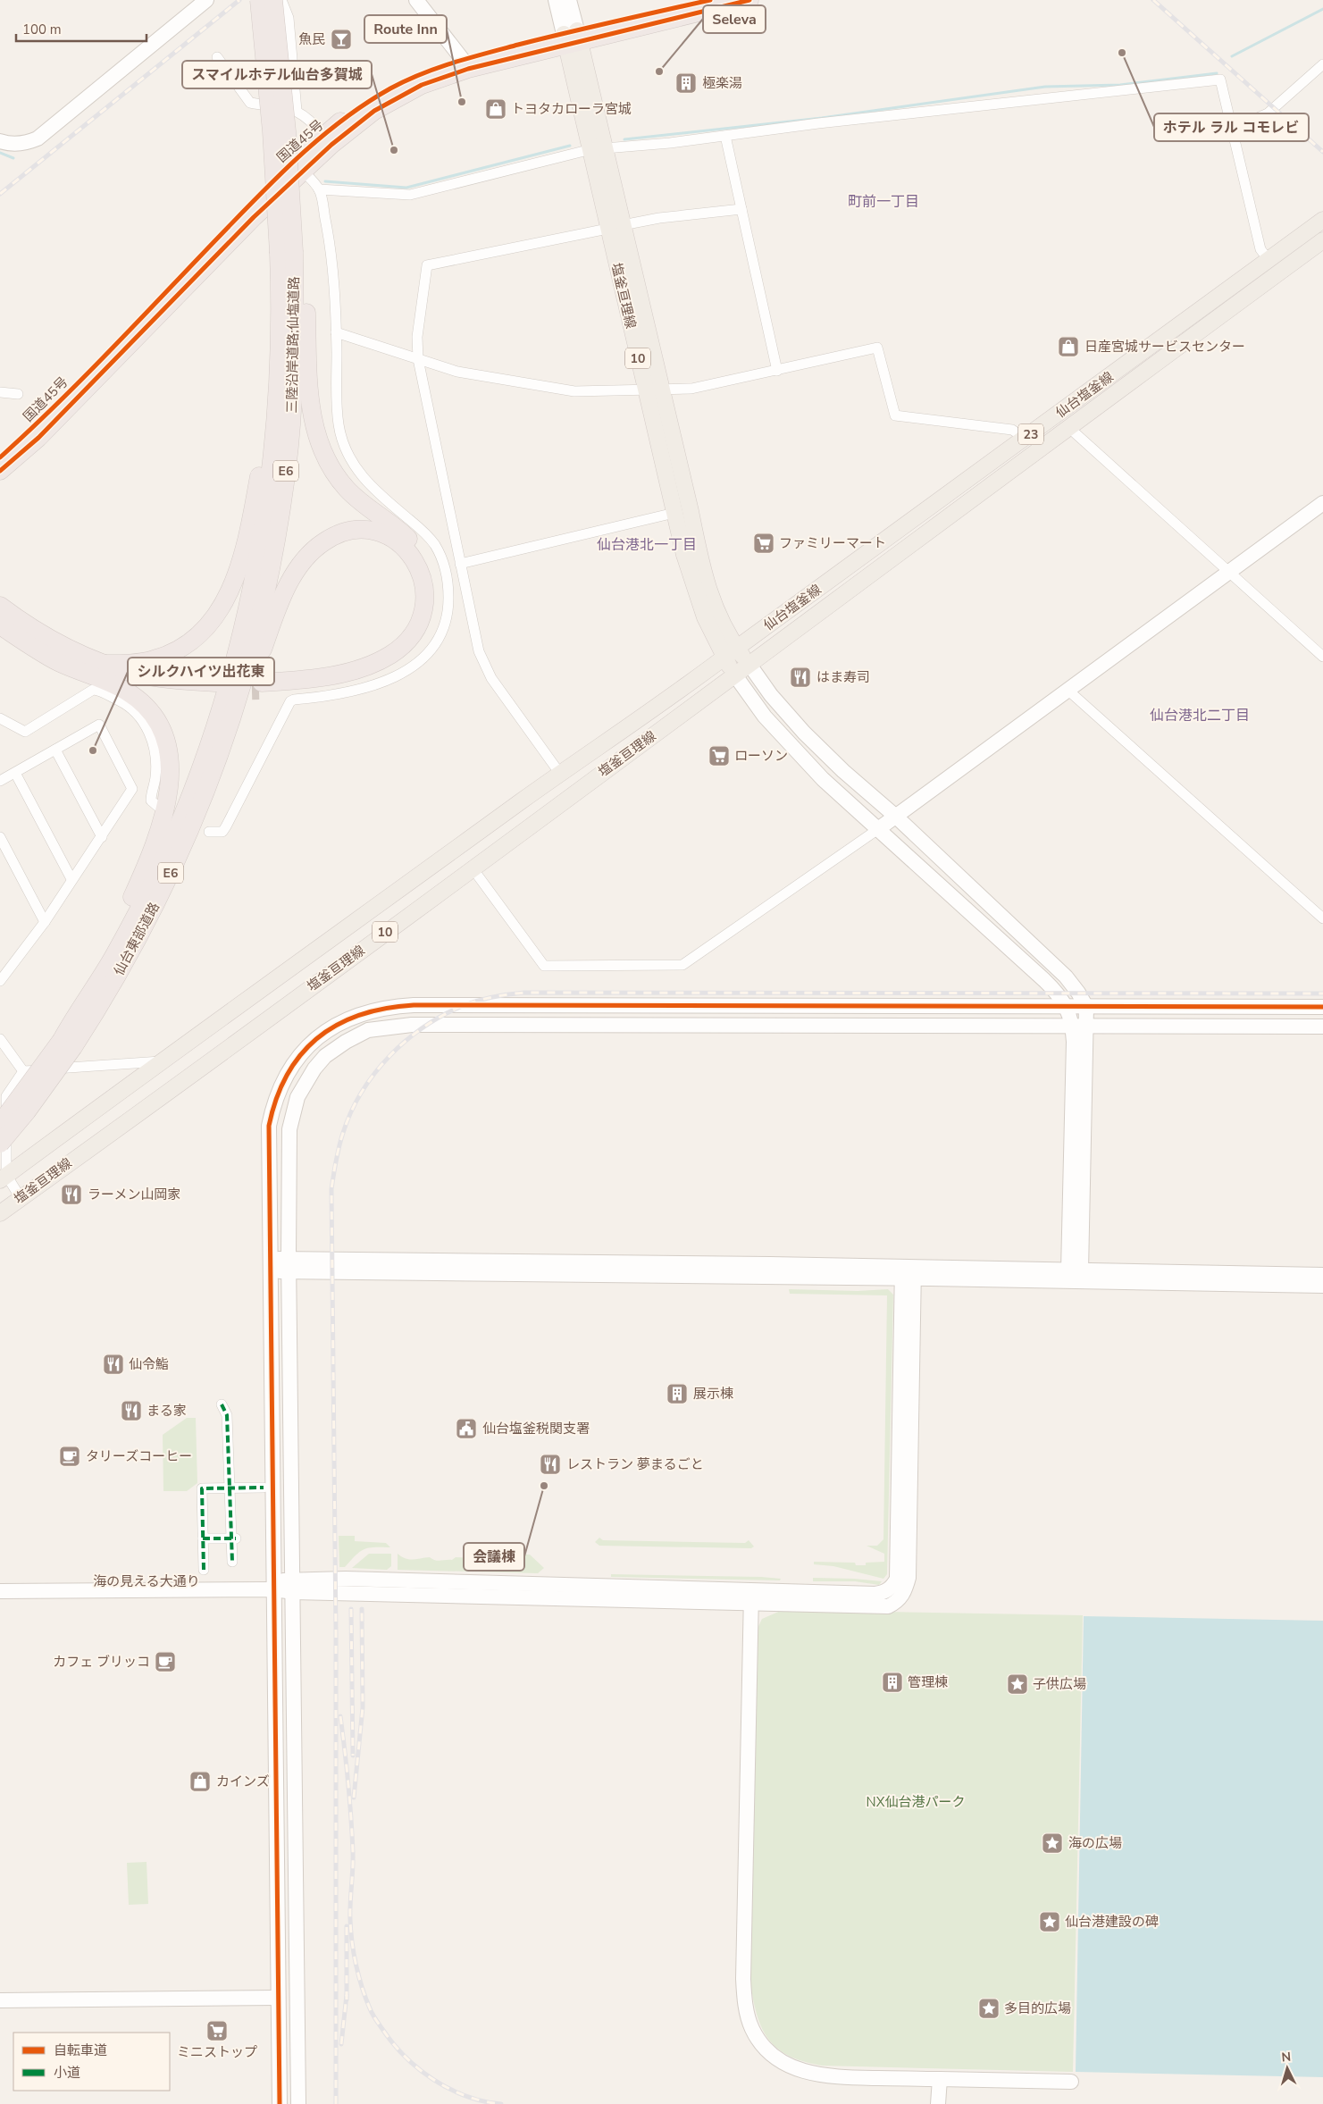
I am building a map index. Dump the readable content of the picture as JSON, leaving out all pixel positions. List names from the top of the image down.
{
  "streets": {
    "highway": [
      "国道45号",
      "三陸沿岸道路;仙塩道路",
      "E6",
      "仙台東部道路"
    ],
    "main road": [
      "塩釜亘理線",
      "10",
      "仙台塩釜線",
      "23"
    ],
    "street": ["海の見える大通り"]
  },
  "crossings": [
    ["国道45号", "塩釜亘理線"],
    ["塩釜亘理線", "仙台塩釜線"],
    ["三陸沿岸道路;仙塩道路", "仙台東部道路"]
  ],
  "districts": ["町前一丁目", "仙台港北一丁目", "仙台港北二丁目"],
  "parks": ["NX仙台港パーク"],
  "places": {
    "bar": ["魚民"],
    "other": [
      "ホテル ラル コモレビ",
      "Seleva",
      "Route Inn",
      "スマイルホテル仙台多賀城",
      "シルクハイツ出花東",
      "会議棟"
    ],
    "building": ["極楽湯", "展示棟", "管理棟"],
    "shop": ["トヨタカローラ宮城", "日産宮城サービスセンター", "カインズ"],
    "supermarket": ["ファミリーマート", "ローソン", "ミニストップ"],
    "restaurant": [
      "はま寿司",
      "ラーメン山岡家",
      "仙令鮨",
      "まる家",
      "レストラン 夢まるごと"
    ],
    "public building": ["仙台塩釜税関支署"],
    "cafe": ["タリーズコーヒー", "カフェ ブリッコ"],
    "place": [
      "子供広場",
      "海の広場",
      "仙台港建設の碑",
      "多目的広場"
    ]
  },
  "legend": ["自転車道", "小道"],
  "scale_bar": "100 m",
  "north": "top"
}
